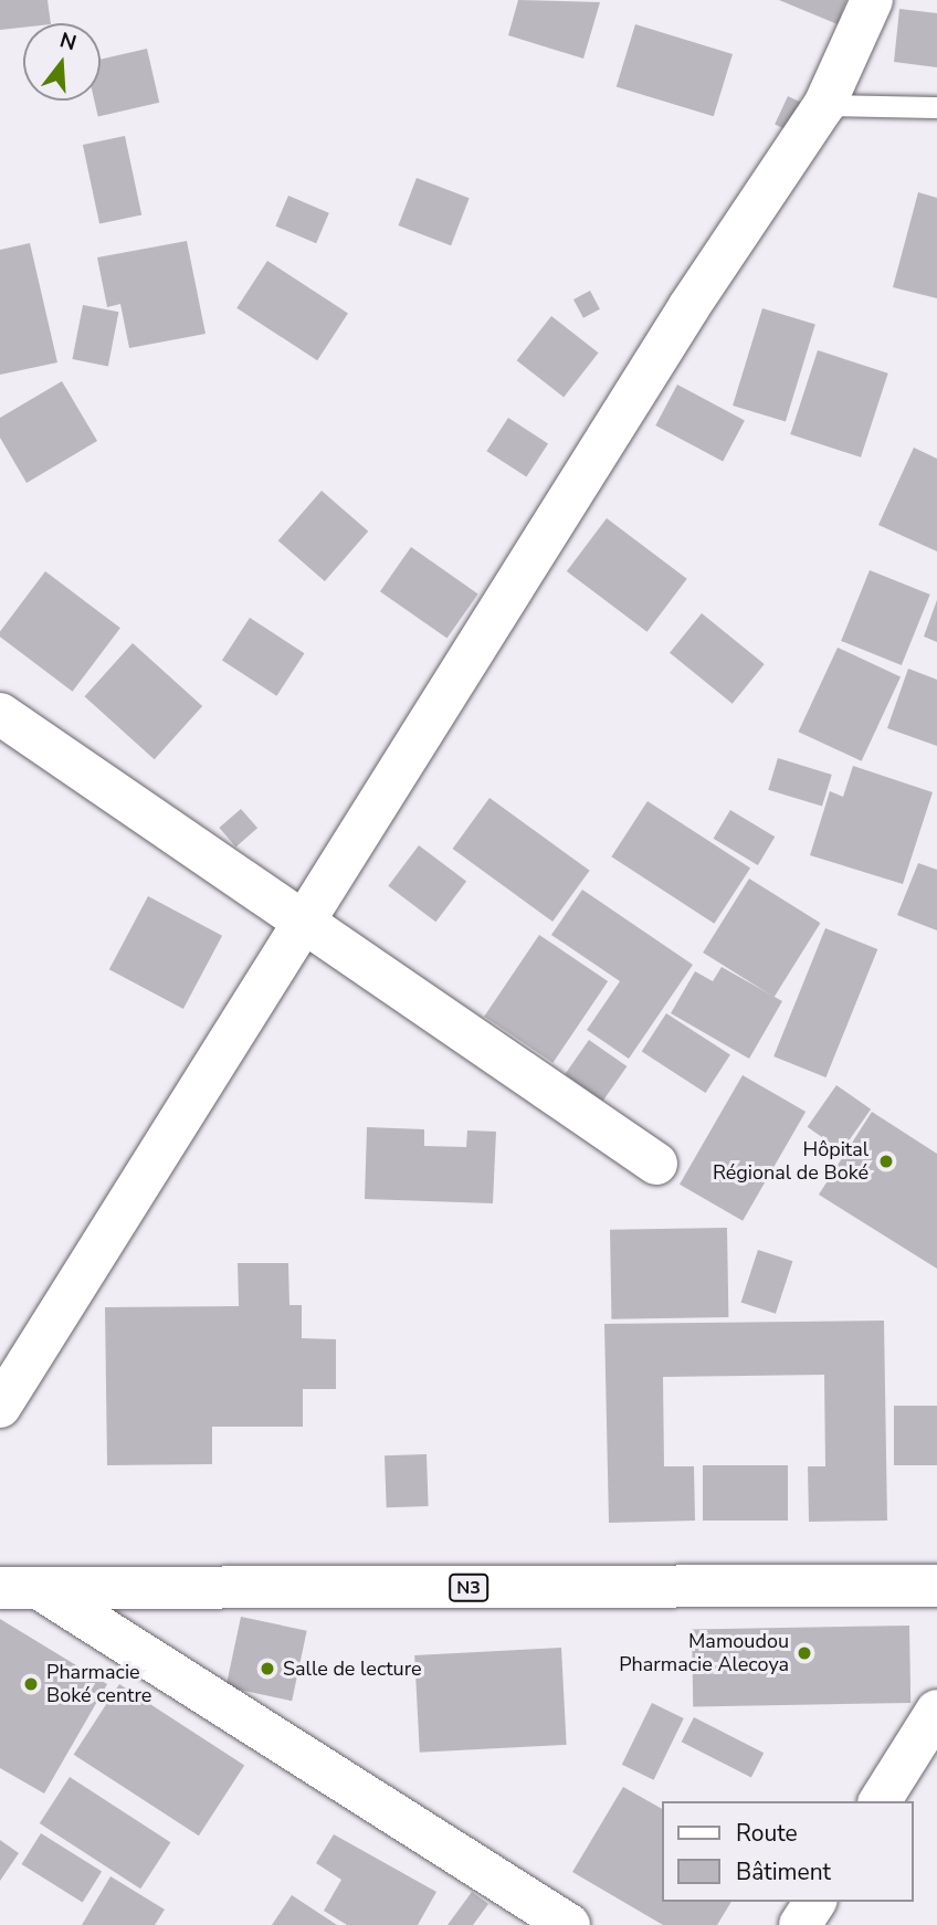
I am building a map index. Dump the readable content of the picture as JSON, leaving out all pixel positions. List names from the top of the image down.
{
  "streets": {
    "main road": ["N3"]
  },
  "places": [
    "Hôpital Régional de Boké",
    "Mamoudou Pharmacie Alecoya",
    "Salle de lecture",
    "Pharmacie Boké centre"
  ],
  "legend": ["Route", "Bâtiment"],
  "north": "top"
}
